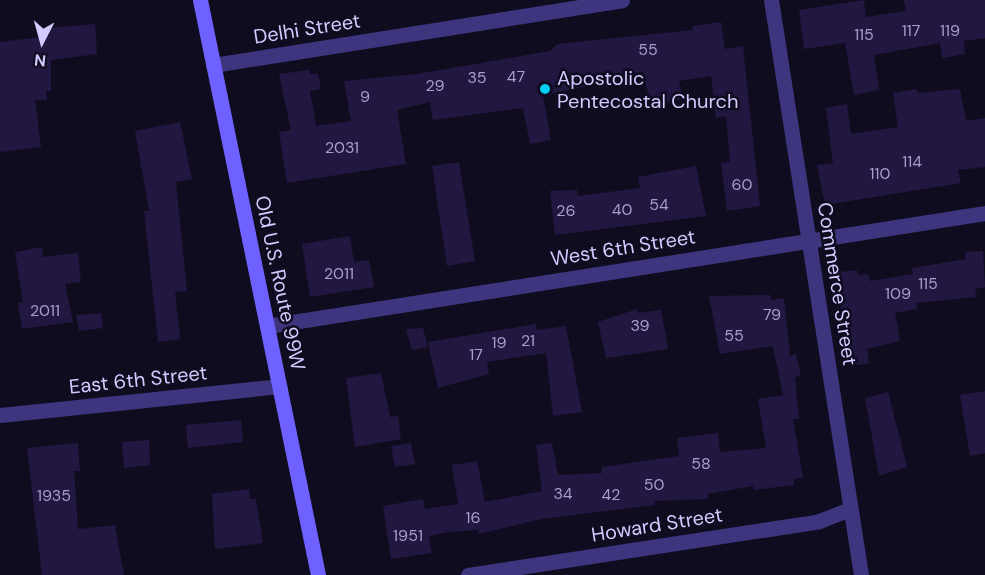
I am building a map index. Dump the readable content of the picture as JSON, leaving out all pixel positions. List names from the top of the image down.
{
  "streets": {
    "main road": ["Old U.S. Route 99W"],
    "street": [
      "Delhi Street",
      "West 6th Street",
      "Commerce Street",
      "East 6th Street",
      "Howard Street"
    ]
  },
  "crossings": [
    ["Delhi Street", "Old U.S. Route 99W"],
    ["West 6th Street", "Old U.S. Route 99W"],
    ["West 6th Street", "Commerce Street"],
    ["Old U.S. Route 99W", "East 6th Street"],
    ["Commerce Street", "Howard Street"]
  ],
  "places": ["Apostolic Pentecostal Church"],
  "house_numbers": [
    "117",
    "119",
    "115",
    "55",
    "47",
    "35",
    "29",
    "9",
    "2031",
    "114",
    "110",
    "60",
    "54",
    "40",
    "26",
    "2011",
    "115",
    "109",
    "2011",
    "79",
    "39",
    "55",
    "21",
    "19",
    "17",
    "58",
    "50",
    "34",
    "42",
    "1935",
    "16",
    "1951"
  ],
  "north": "bottom"
}
